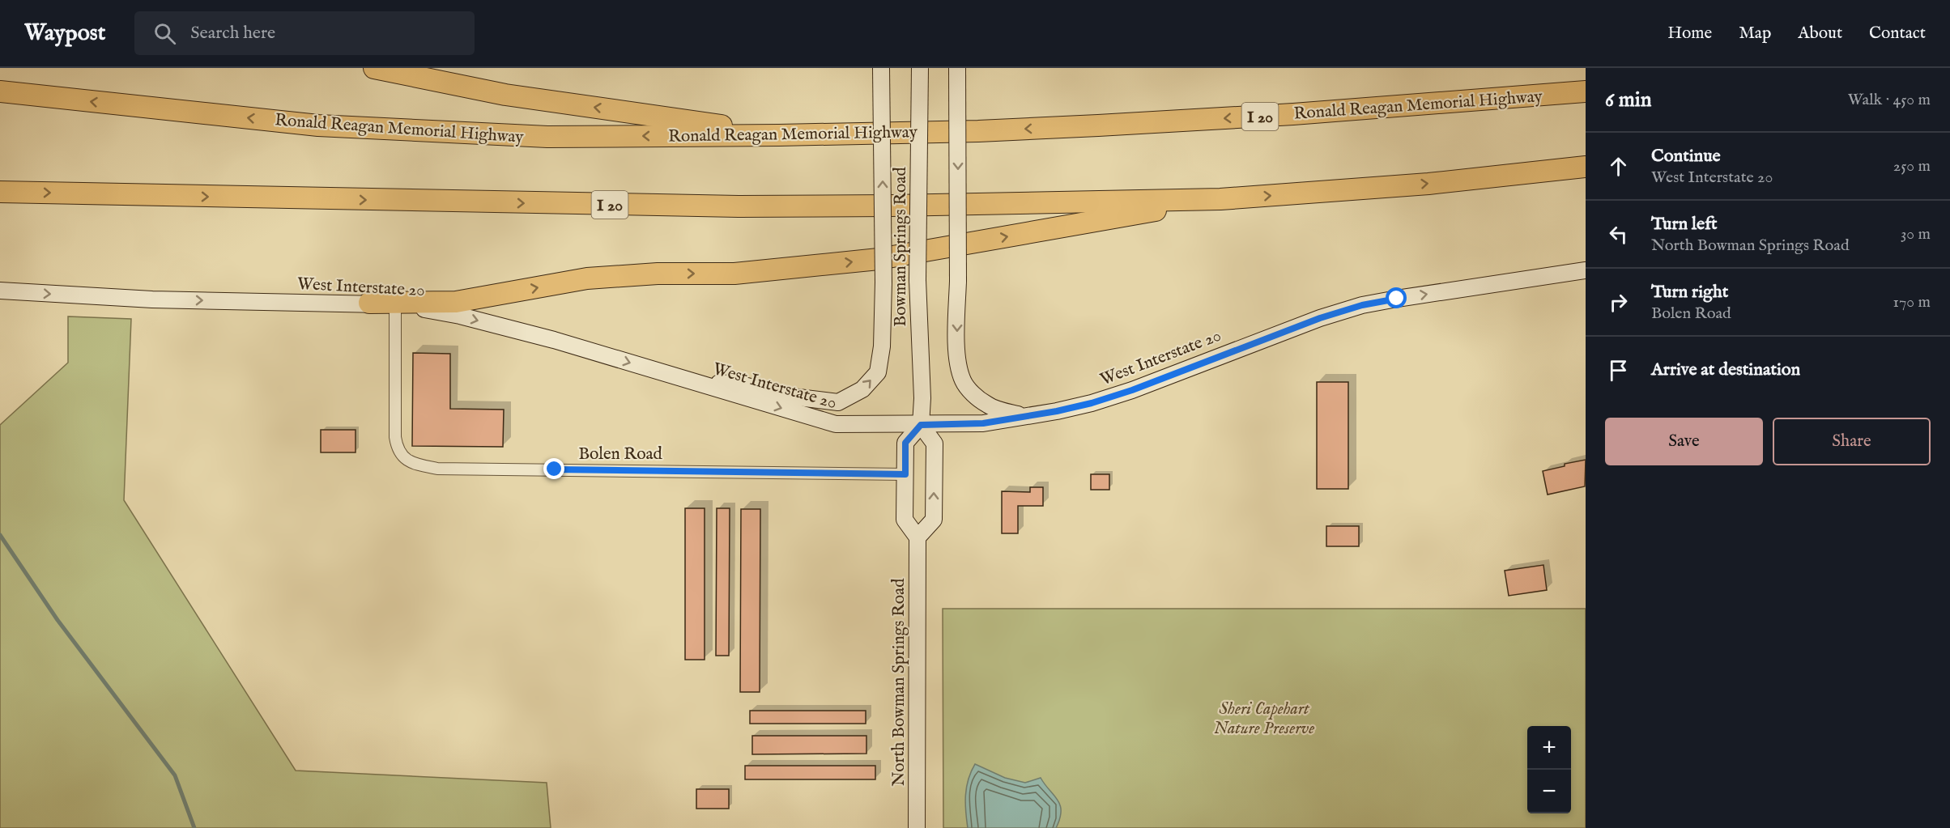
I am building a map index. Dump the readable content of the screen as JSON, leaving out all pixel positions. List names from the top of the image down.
{
  "streets": {
    "highway": ["Ronald Reagan Memorial Highway", "I 20"],
    "main road": ["Bowman Springs Road", "West Interstate 20", "North Bowman Springs Road"],
    "street": ["Bolen Road"]
  },
  "crossings": [
    ["Bowman Springs Road", "West Interstate 20"],
    ["West Interstate 20", "Bolen Road"]
  ],
  "one_way": ["West Interstate 20"],
  "parks": ["Sheri Capehart Nature Preserve"],
  "page": {
    "header": "Waypost",
    "search": "Search here",
    "nav": [
      "Home",
      "Map",
      "About",
      "Contact"
    ],
    "heading": ["6 min", "Walk · 450 m"],
    "list": [
      ["Continue", "West Interstate 20", "250 m"],
      ["Turn left", "North Bowman Springs Road", "30 m"],
      ["Turn right", "Bolen Road", "170 m"],
      "Arrive at destination"
    ],
    "buttons": ["Save", "Share"],
    "map_buttons": ["+", "−"]
  }
}
